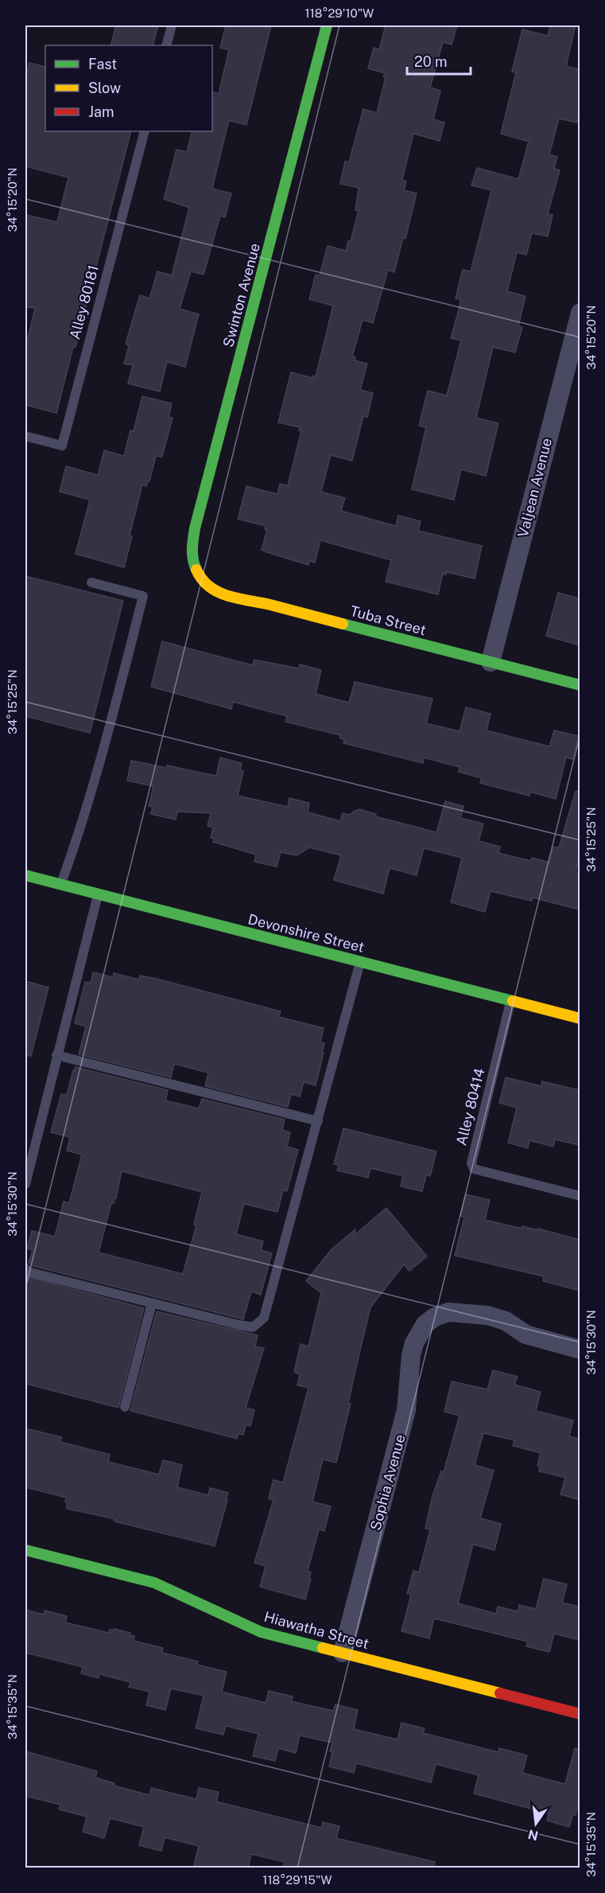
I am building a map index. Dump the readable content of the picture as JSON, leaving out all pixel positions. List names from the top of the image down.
{
  "streets": {
    "street": [
      "Swinton Avenue",
      "Valjean Avenue",
      "Tuba Street",
      "Devonshire Street",
      "Sophia Avenue",
      "Hiawatha Street"
    ],
    "lane": ["Alley 80181", "Alley 80414"]
  },
  "crossings": [
    ["Swinton Avenue", "Tuba Street"],
    ["Valjean Avenue", "Tuba Street"],
    ["Devonshire Street", "Alley 80414"],
    ["Sophia Avenue", "Hiawatha Street"]
  ],
  "legend": ["Fast", "Slow", "Jam"],
  "scale_bar": "20 m",
  "north": "bottom",
  "coordinates": [
    "118°29'10\"W",
    "34°15'20\"N",
    "34°15'25\"N",
    "34°15'30\"N",
    "34°15'35\"N",
    "118°29'15\"W"
  ]
}
